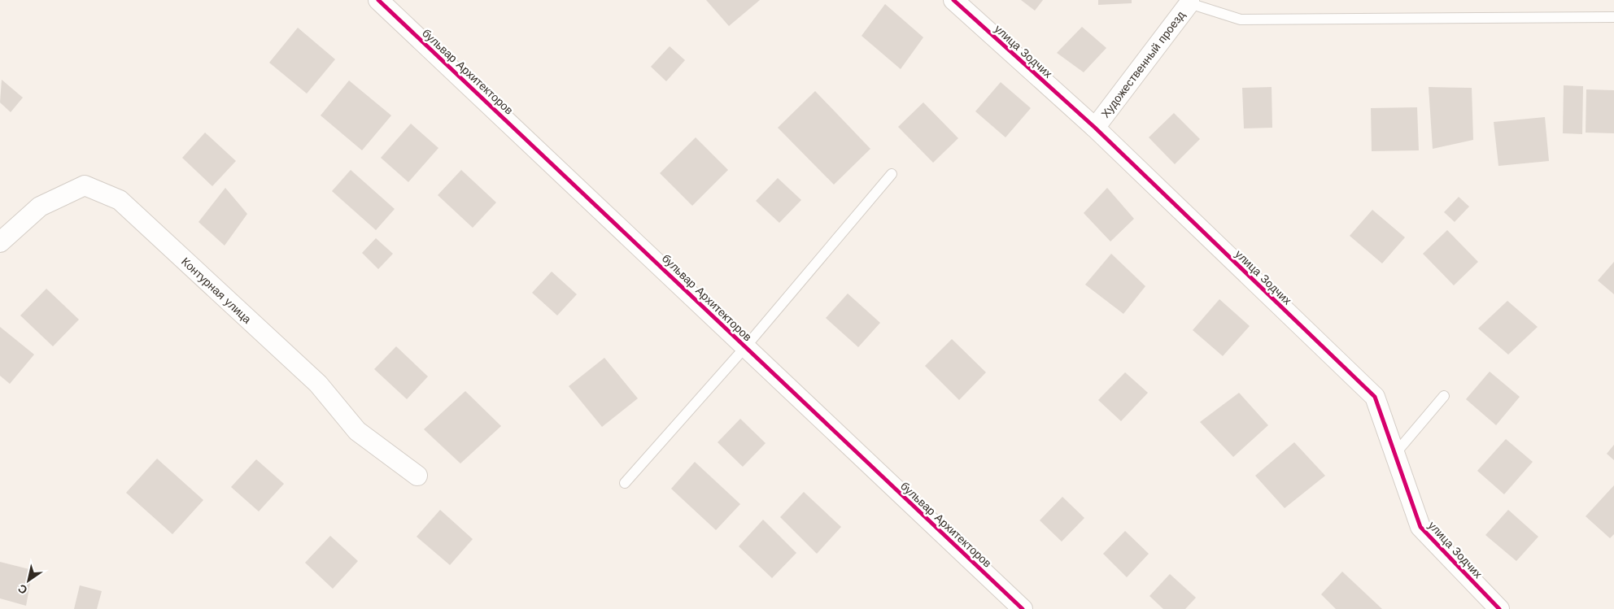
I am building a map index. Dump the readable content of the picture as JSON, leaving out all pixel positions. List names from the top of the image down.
{
  "streets": {
    "street": [
      "улица Зодчих",
      "Художественный проезд",
      "бульвар Архитекторов",
      "Контурная улица"
    ]
  },
  "crossings": [
    ["улица Зодчих", "Художественный проезд"]
  ],
  "north": "bottom left"
}
